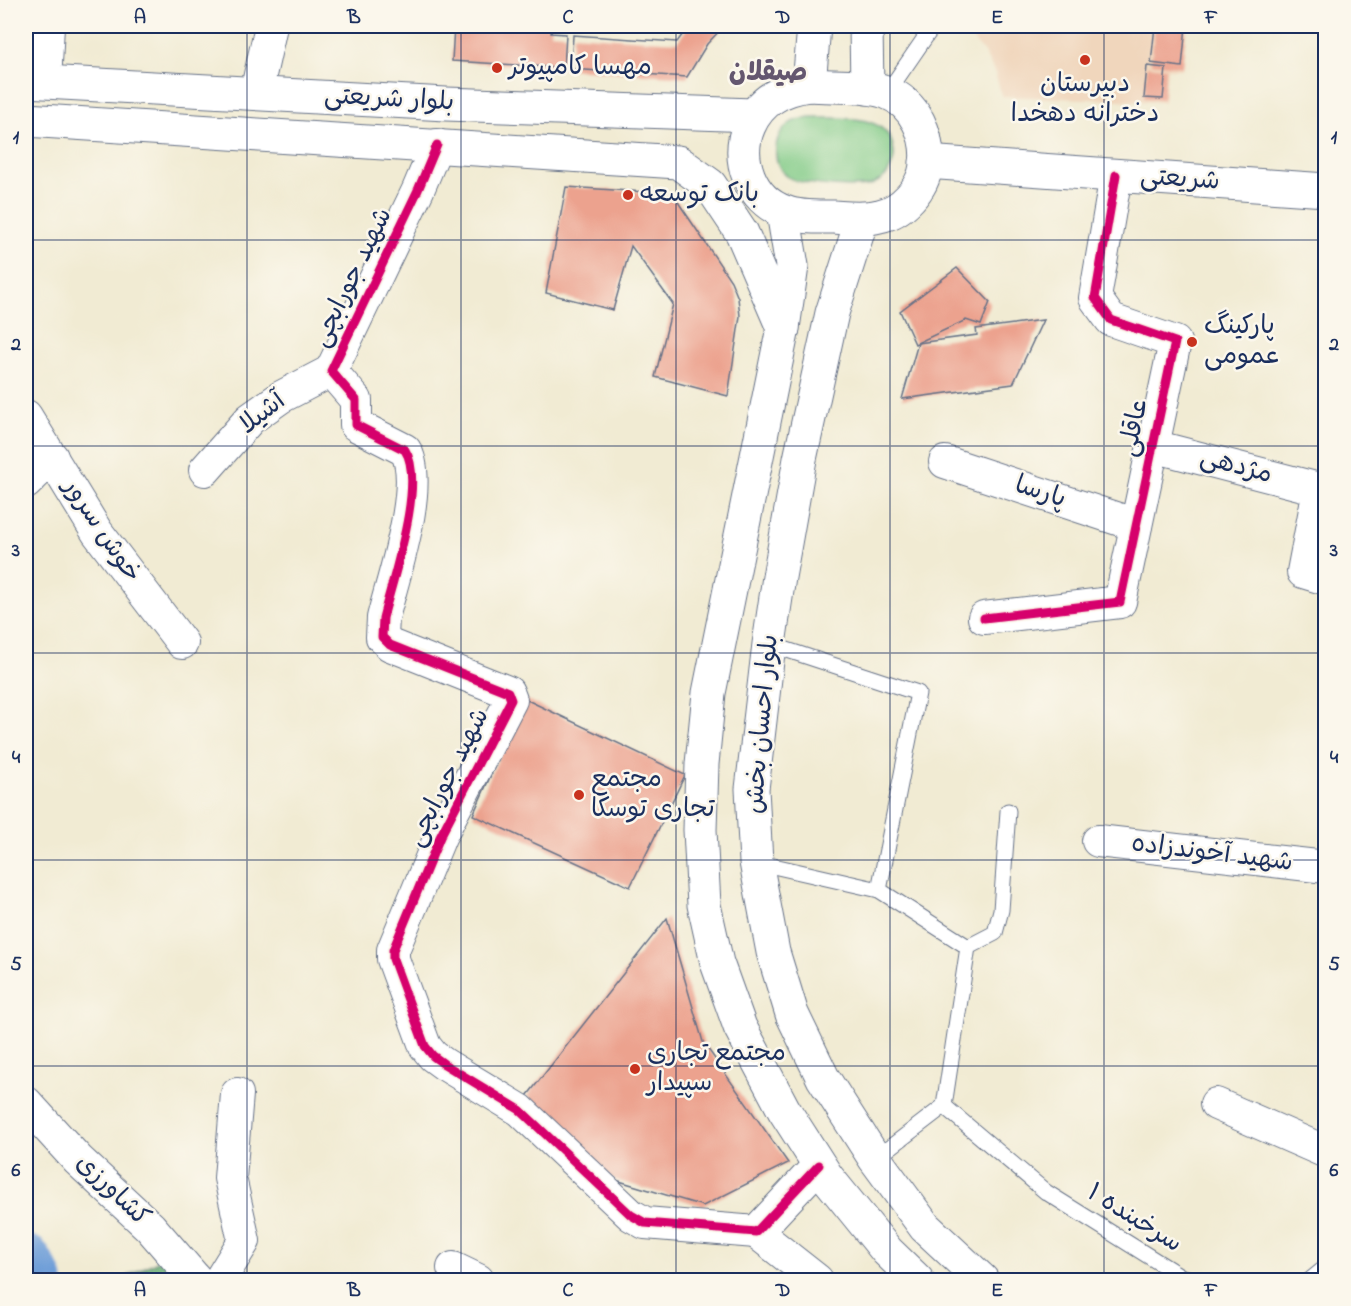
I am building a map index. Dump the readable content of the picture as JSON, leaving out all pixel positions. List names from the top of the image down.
{
  "streets": {
    "main road": [
      "بلوار شریعتی",
      "شریعتی",
      "بلوار احسان بخش",
      "کشاورزی"
    ],
    "street": [
      "شهید جورابچی",
      "آشیلا",
      "عاقلی",
      "مژدهی",
      "پارسا",
      "خوش سرور",
      "شهید آخوندزاده"
    ],
    "lane": ["سرخبنده ۱"]
  },
  "crossings": [
    ["بلوار شریعتی", "شریعتی"],
    ["بلوار شریعتی", "شهید جورابچی"],
    ["بلوار شریعتی", "بلوار احسان بخش"],
    ["شریعتی", "عاقلی"],
    ["شریعتی", "بلوار احسان بخش"],
    ["شهید جورابچی", "آشیلا"],
    ["عاقلی", "مژدهی"],
    ["عاقلی", "پارسا"]
  ],
  "districts": ["صیقلان"],
  "places": [
    "دبیرستان دخترانه دهخدا",
    "مهسا کامپیوتر",
    "بانک توسعه",
    "پارکینگ عمومی",
    "مجتمع تجاری توسکا",
    "مجتمع تجاری سپیدار"
  ],
  "grid": {
    "columns": [
      "A",
      "B",
      "C",
      "D",
      "E",
      "F"
    ],
    "rows": [
      "1",
      "2",
      "3",
      "4",
      "5",
      "6"
    ]
  }
}
